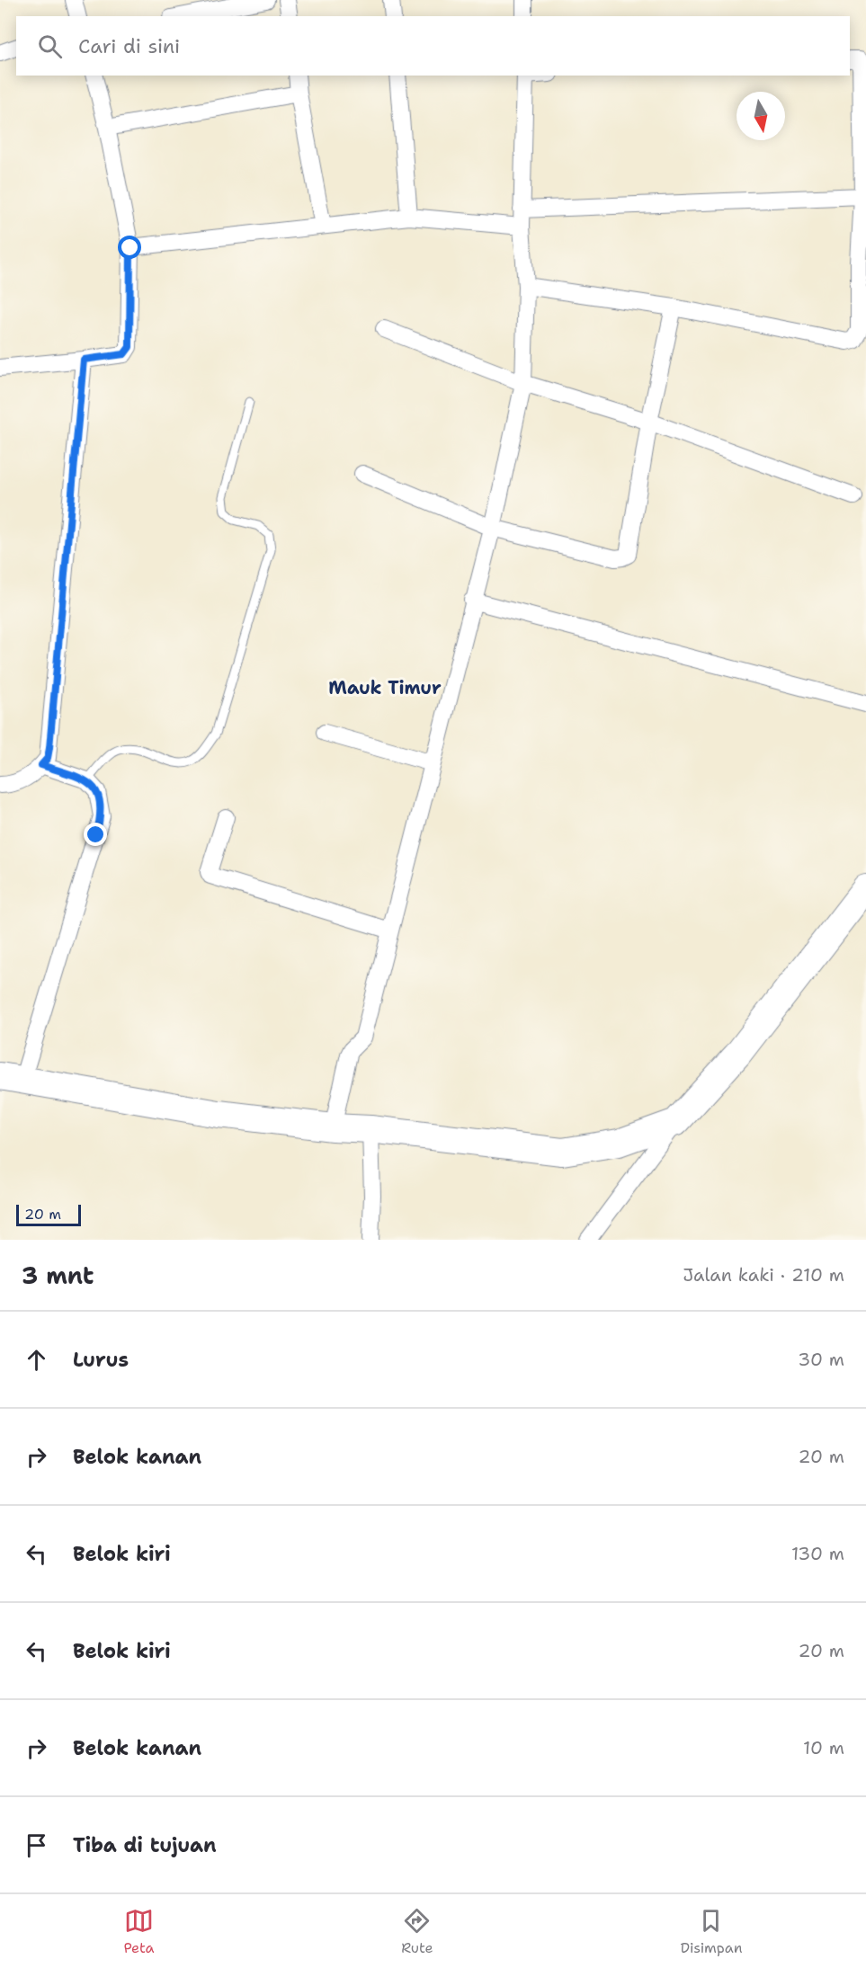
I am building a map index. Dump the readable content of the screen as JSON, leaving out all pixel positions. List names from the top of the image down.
{
  "districts": ["Mauk Timur"],
  "scale_bar": "20 m",
  "north": "bottom",
  "page": {
    "search": "Cari di sini",
    "scale": "20 m",
    "heading": ["3 mnt", "Jalan kaki · 210 m"],
    "list": [
      ["Lurus", "30 m"],
      ["Belok kanan", "20 m"],
      ["Belok kiri", "130 m"],
      ["Belok kiri", "20 m"],
      ["Belok kanan", "10 m"],
      "Tiba di tujuan"
    ],
    "nav": ["Peta", "Rute", "Disimpan"]
  }
}
